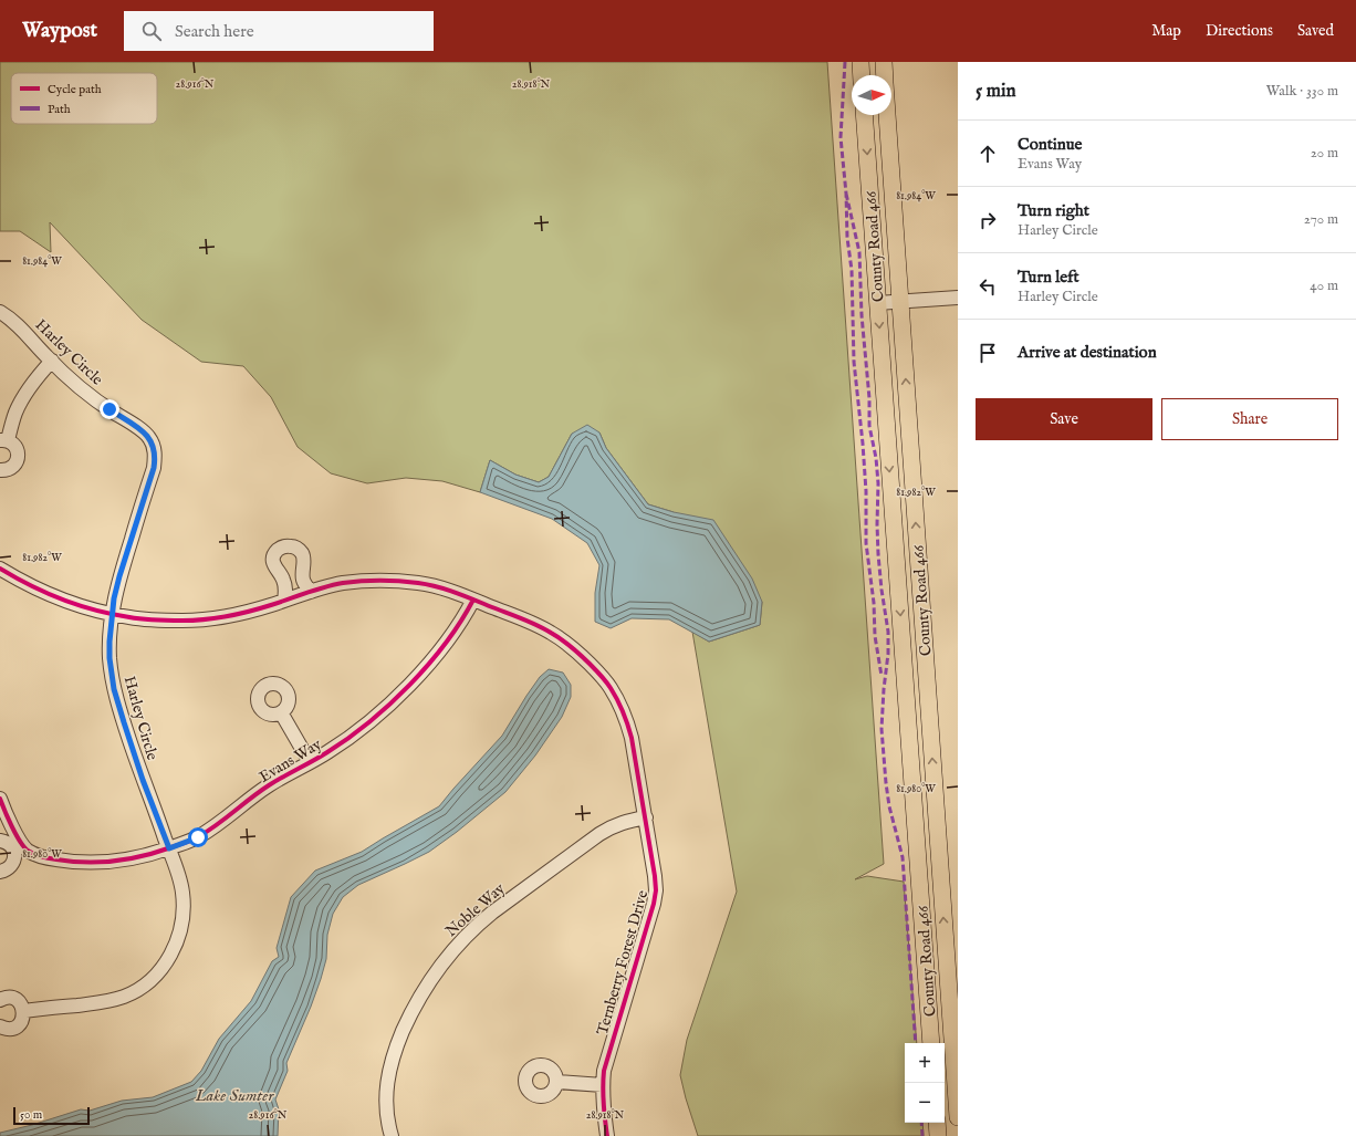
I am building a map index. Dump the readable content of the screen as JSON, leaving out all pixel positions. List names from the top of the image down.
{
  "streets": {
    "main road": ["County Road 466"],
    "street": [
      "Harley Circle",
      "Evans Way",
      "Noble Way",
      "Ternberry Forest Drive"
    ]
  },
  "crossings": [
    ["Harley Circle", "Evans Way"],
    ["Harley Circle", "Ternberry Forest Drive"],
    ["Evans Way", "Ternberry Forest Drive"],
    ["Noble Way", "Ternberry Forest Drive"]
  ],
  "water": ["Lake Sumter"],
  "legend": ["Cycle path", "Path"],
  "scale_bar": "50 m",
  "north": "right",
  "page": {
    "header": "Waypost",
    "search": "Search here",
    "nav": ["Map", "Directions", "Saved"],
    "heading": ["5 min", "Walk · 330 m"],
    "list": [
      ["Continue", "Evans Way", "20 m"],
      ["Turn right", "Harley Circle", "270 m"],
      ["Turn left", "Harley Circle", "40 m"],
      "Arrive at destination"
    ],
    "buttons": ["Save", "Share"],
    "map_buttons": ["+", "−"],
    "scale": "50 m"
  },
  "coordinates": [
    "28.916°N",
    "28.918°N",
    "81.984°W",
    "81.982°W",
    "81.980°W"
  ]
}
